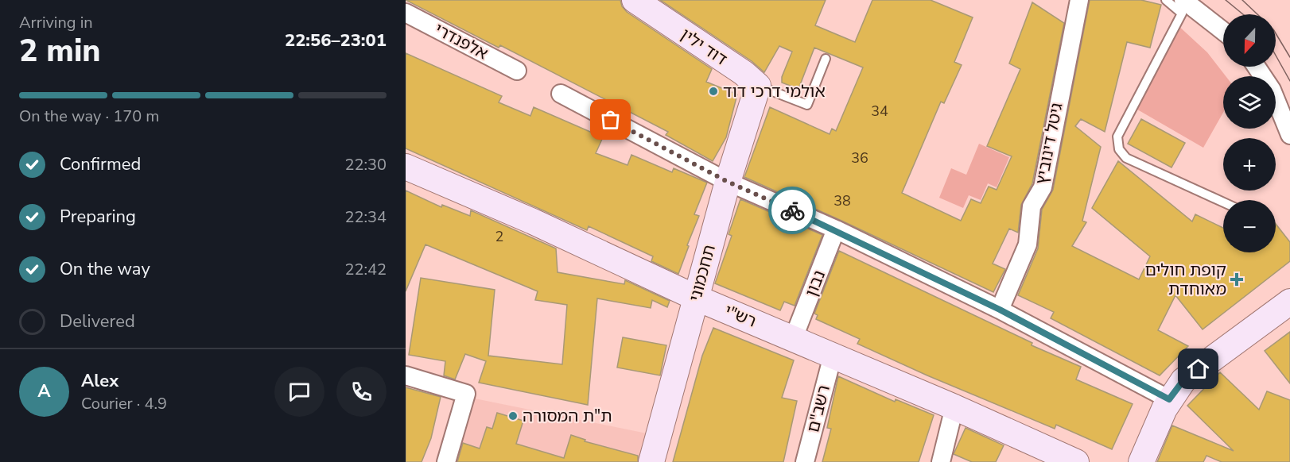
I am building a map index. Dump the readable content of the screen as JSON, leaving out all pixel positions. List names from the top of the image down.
{
  "streets": {
    "street": [
      "אלפנדרי",
      "דוד ילין",
      "גיטל דינוביץ",
      "תחכמוני",
      "נבון",
      "רש\"י",
      "רשב\"ם"
    ]
  },
  "crossings": [
    ["דוד ילין", "תחכמוני"],
    ["תחכמוני", "רש\"י"],
    ["נבון", "רש\"י"],
    ["רש\"י", "רשב\"ם"]
  ],
  "places": {
    "other": ["אולמי דרכי דוד", "ת\"ת המסורה"],
    "health": ["קופת חולים מאוחדת"]
  },
  "house_numbers": [
    "34",
    "36",
    "38",
    "2"
  ],
  "north": "bottom",
  "page": {
    "heading": ["2 min", "Arriving in", "22:56–23:01"],
    "panel": ["Alex", "Courier · 4.9"],
    "map_buttons": ["+", "−"],
    "bar": "On the way · 170 m",
    "list": [
      ["Confirmed", "22:30"],
      ["Preparing", "22:34"],
      ["On the way", "22:42"],
      "Delivered"
    ],
    "round": "A"
  }
}
